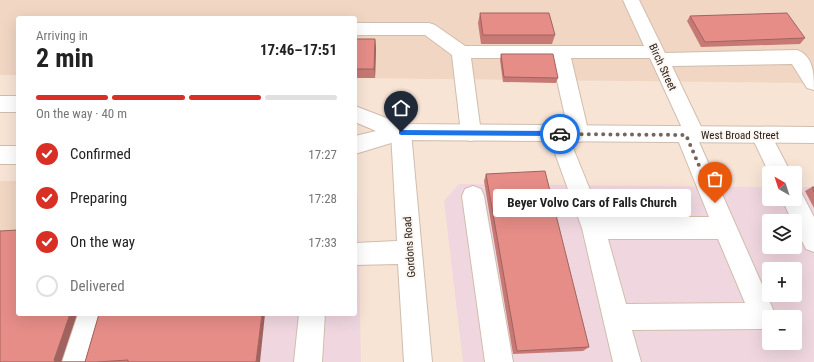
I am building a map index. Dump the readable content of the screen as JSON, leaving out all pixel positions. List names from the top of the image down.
{
  "streets": {
    "main road": ["Birch Street", "West Broad Street", "Gordons Road"]
  },
  "crossings": [
    ["Birch Street", "West Broad Street"],
    ["West Broad Street", "Gordons Road"]
  ],
  "places": ["Beyer Volvo Cars of Falls Church"],
  "north": "top left",
  "page": {
    "heading": ["2 min", "Arriving in", "17:46–17:51"],
    "bar": "On the way · 40 m",
    "list": [
      ["Confirmed", "17:27"],
      ["Preparing", "17:28"],
      ["On the way", "17:33"],
      "Delivered"
    ],
    "map_buttons": ["+", "−"],
    "bubble": "Beyer Volvo Cars of Falls Church"
  }
}
